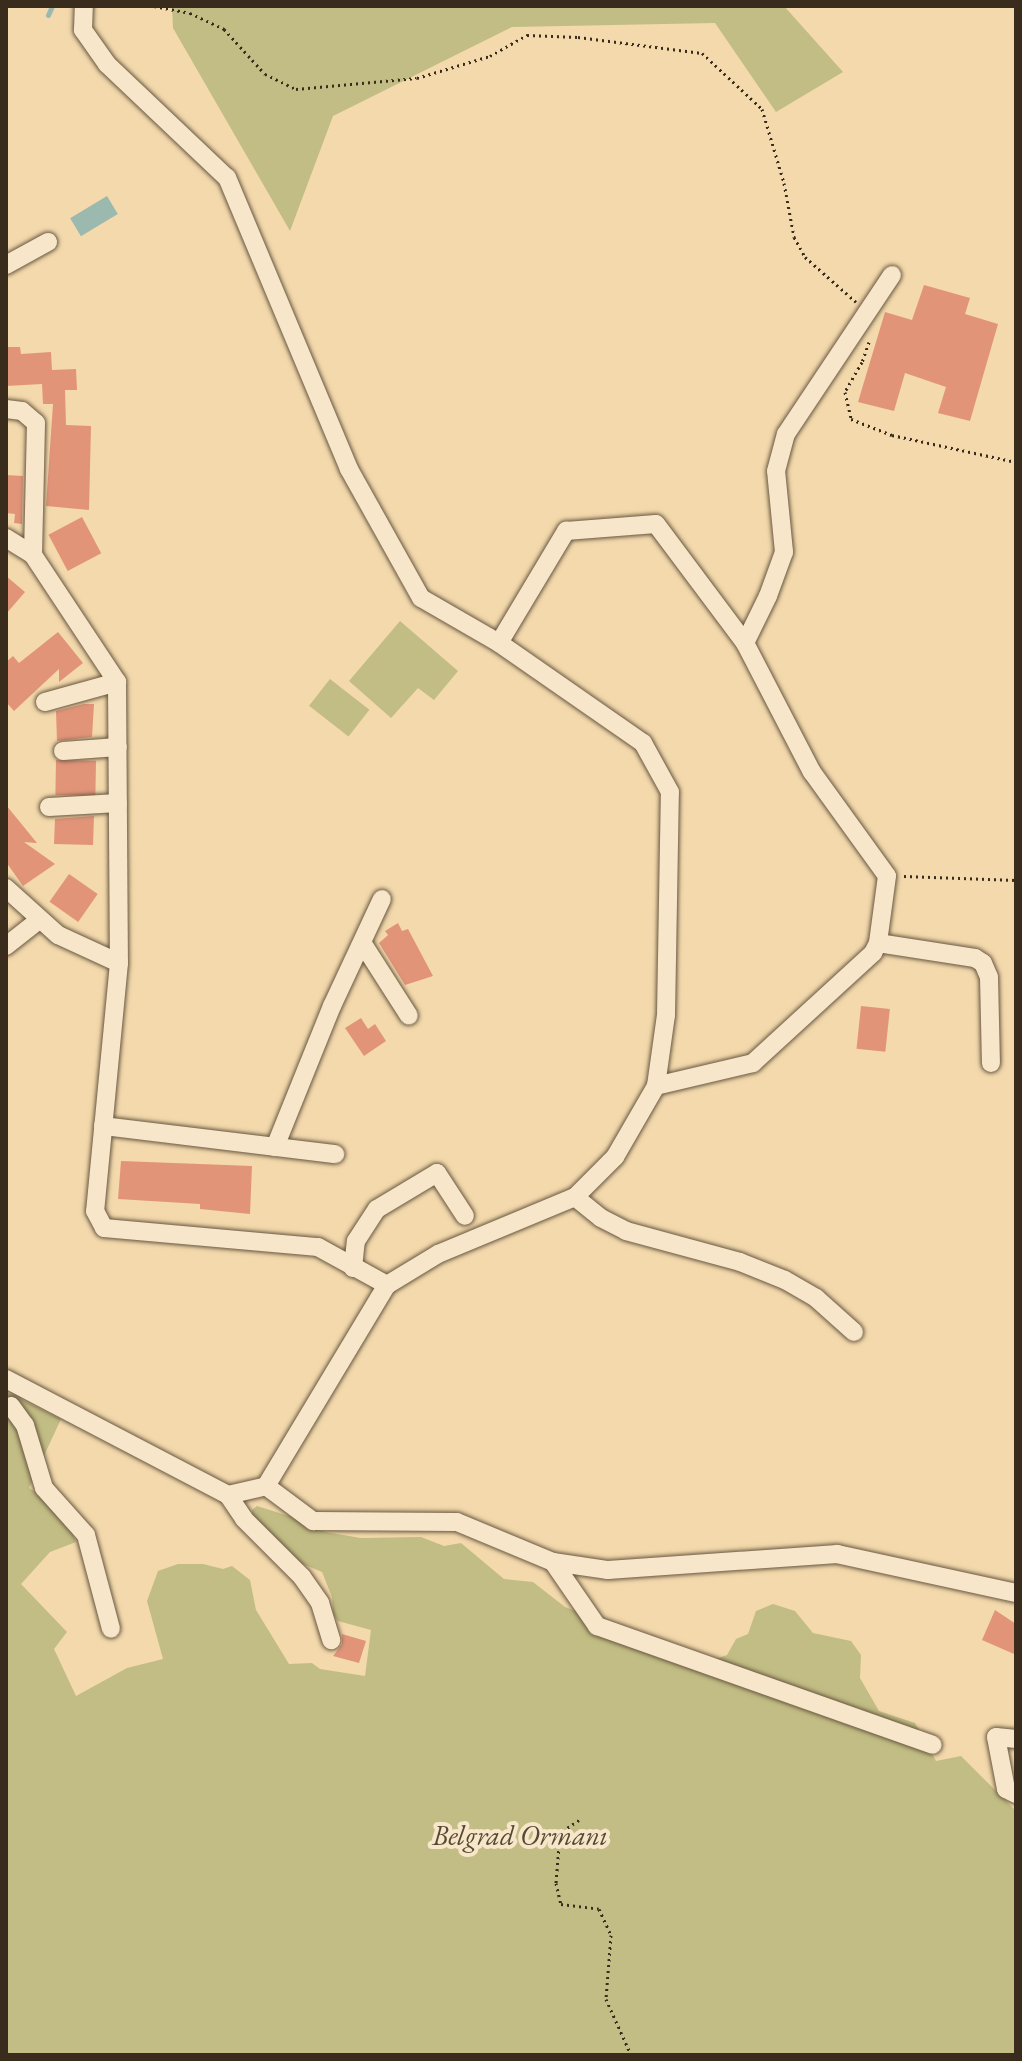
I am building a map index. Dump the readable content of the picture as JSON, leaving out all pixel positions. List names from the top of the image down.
{
  "parks": ["Belgrad Ormanı"]
}
